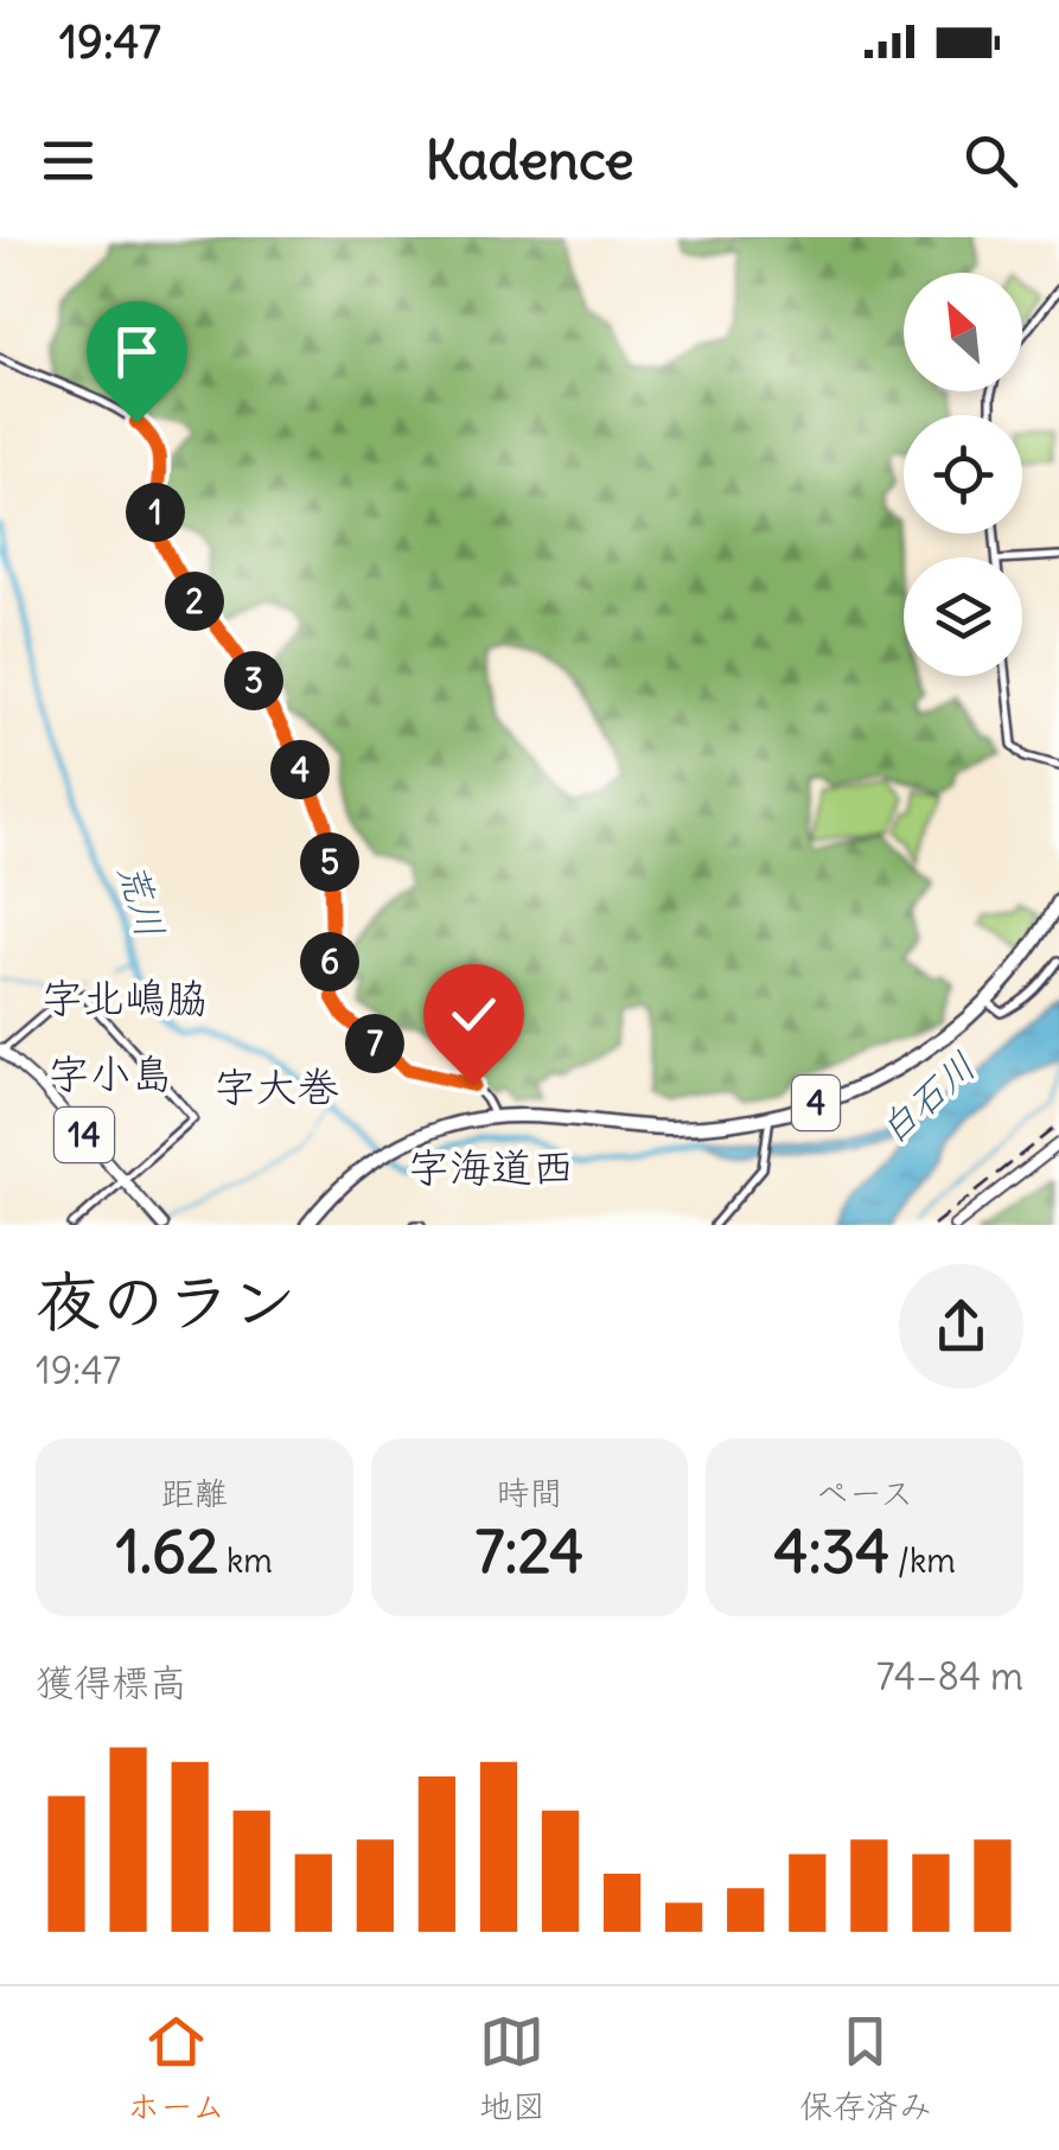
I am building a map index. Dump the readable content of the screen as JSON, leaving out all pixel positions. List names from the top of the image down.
{
  "streets": {
    "highway": ["4"],
    "main road": ["14"]
  },
  "districts": [
    "字北嶋脇",
    "字小島",
    "字大巻",
    "字海道西"
  ],
  "water": ["荒川", "白石川"],
  "north": "top left",
  "page": {
    "status": "19:47",
    "header": "Kadence",
    "pins": [
      "1",
      "2",
      "3",
      "4",
      "5",
      "6",
      "7"
    ],
    "heading": ["夜のラン", "19:47"],
    "stats": [
      ["距離", "1.62 km"],
      ["時間", "7:24"],
      ["ペース", "4:34 /km"]
    ],
    "chart": ["獲得標高", "74–84 m"],
    "tabs": ["ホーム", "地図", "保存済み"]
  }
}
